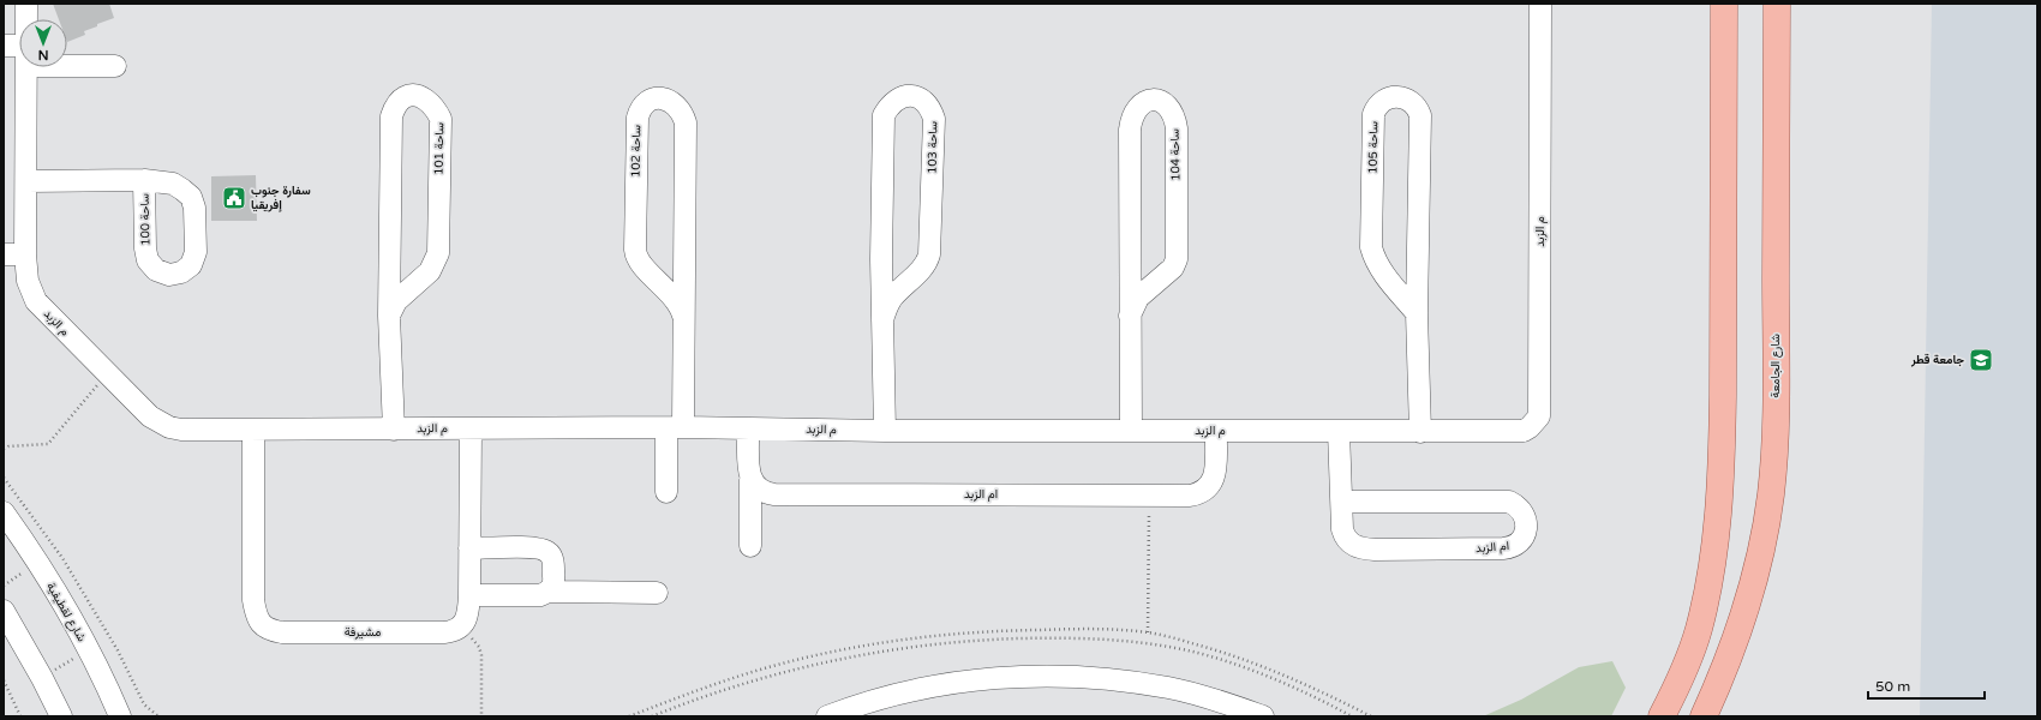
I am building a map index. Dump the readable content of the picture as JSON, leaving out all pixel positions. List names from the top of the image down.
{
  "streets": {
    "main road": ["شارع الجامعة"],
    "street": [
      "ساحة 103",
      "ساحة 105",
      "ساحة 101",
      "ساحة 102",
      "ساحة 104",
      "ساحة 100",
      "م الزبد",
      "ام الزبد",
      "شارع لقطيفية",
      "مشيرفة"
    ]
  },
  "crossings": [
    ["ساحة 103", "م الزبد"],
    ["ساحة 105", "م الزبد"],
    ["ساحة 101", "م الزبد"],
    ["ساحة 102", "م الزبد"],
    ["ساحة 104", "م الزبد"],
    ["ساحة 100", "م الزبد"],
    ["م الزبد", "ام الزبد"],
    ["م الزبد", "مشيرفة"]
  ],
  "places": {
    "public building": ["سفارة جنوب إفريقيا"],
    "school or university": ["جامعة قطر"]
  },
  "scale_bar": "50 m",
  "north": "bottom"
}
